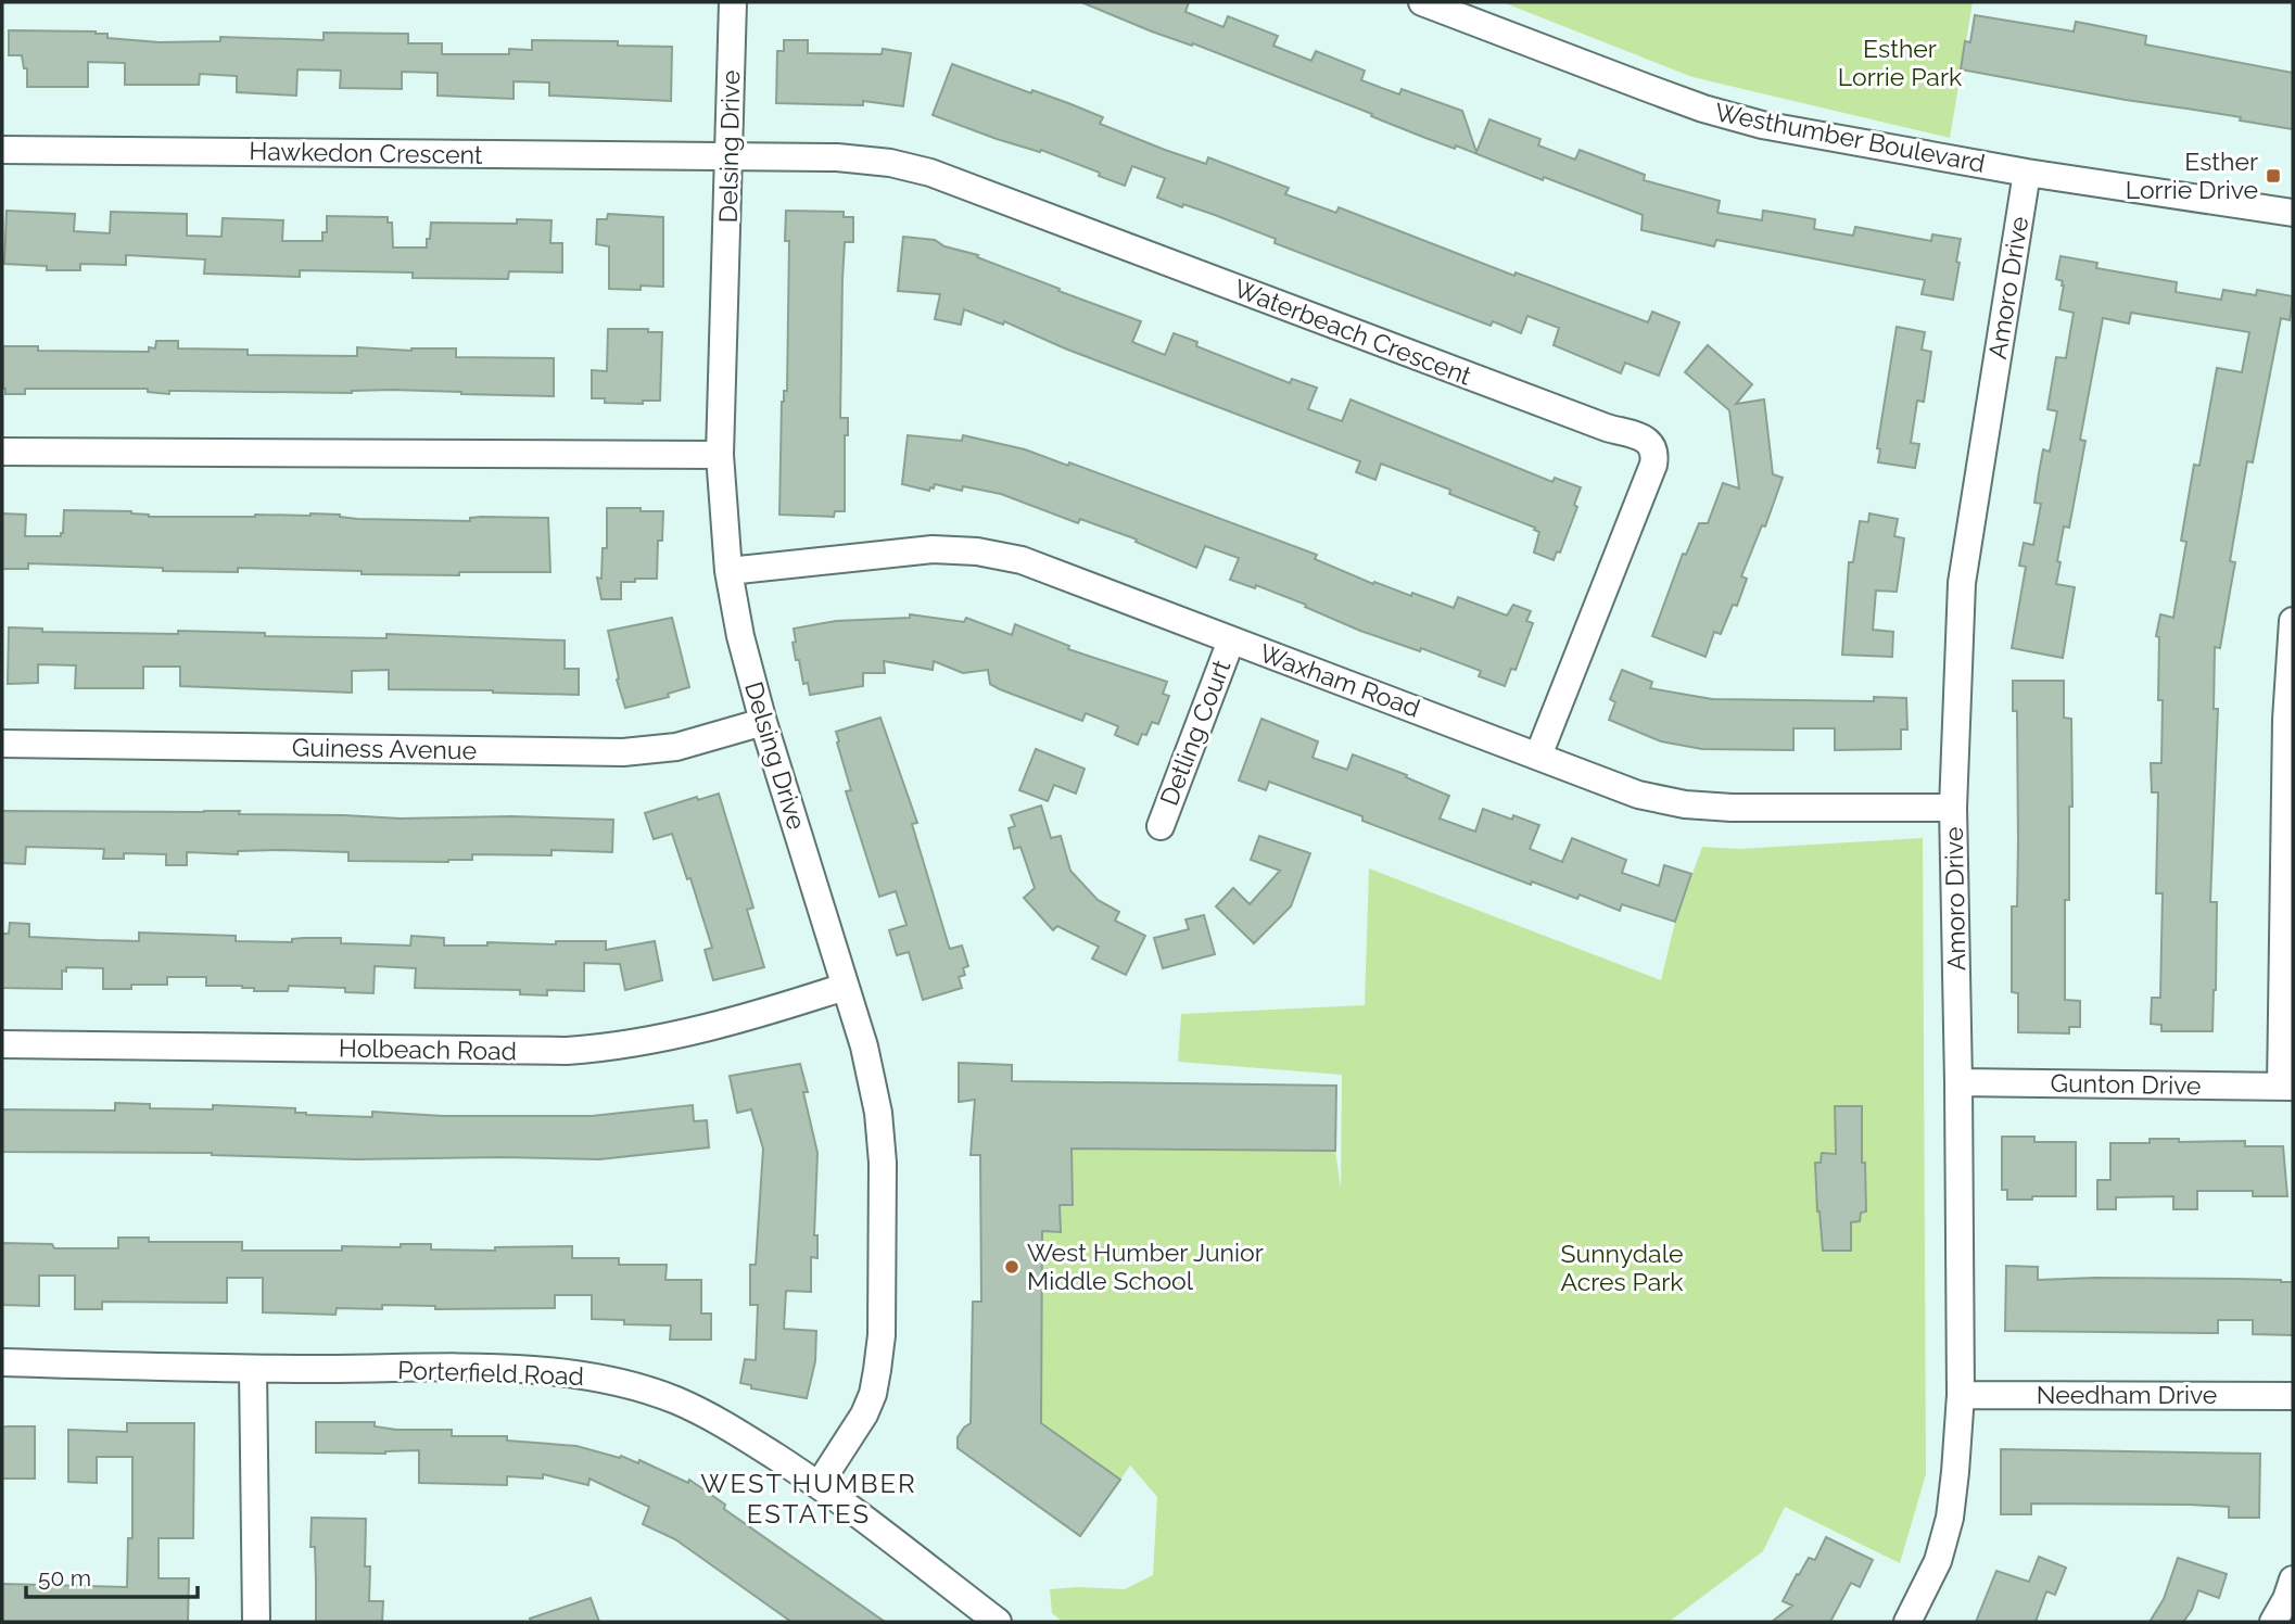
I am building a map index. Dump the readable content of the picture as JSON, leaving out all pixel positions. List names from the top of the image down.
{
  "streets": {
    "street": [
      "Westhumber Boulevard",
      "Delsing Drive",
      "Hawkedon Crescent",
      "Amoro Drive",
      "Waterbeach Crescent",
      "Waxham Road",
      "Detling Court",
      "Guiness Avenue",
      "Holbeach Road",
      "Gunton Drive",
      "Porterfield Road",
      "Needham Drive"
    ]
  },
  "crossings": [
    ["Westhumber Boulevard", "Amoro Drive"],
    ["Delsing Drive", "Hawkedon Crescent"],
    ["Delsing Drive", "Waterbeach Crescent"],
    ["Delsing Drive", "Waxham Road"],
    ["Delsing Drive", "Guiness Avenue"],
    ["Delsing Drive", "Holbeach Road"],
    ["Delsing Drive", "Porterfield Road"],
    ["Hawkedon Crescent", "Waterbeach Crescent"],
    ["Amoro Drive", "Waxham Road"],
    ["Amoro Drive", "Gunton Drive"],
    ["Amoro Drive", "Needham Drive"],
    ["Waterbeach Crescent", "Waxham Road"],
    ["Waxham Road", "Detling Court"]
  ],
  "districts": ["WEST HUMBER ESTATES"],
  "parks": ["Esther Lorrie Park", "Sunnydale Acres Park"],
  "places": {
    "transit": ["Esther Lorrie Drive"],
    "other": ["West Humber Junior Middle School"]
  },
  "scale_bar": "50 m"
}
